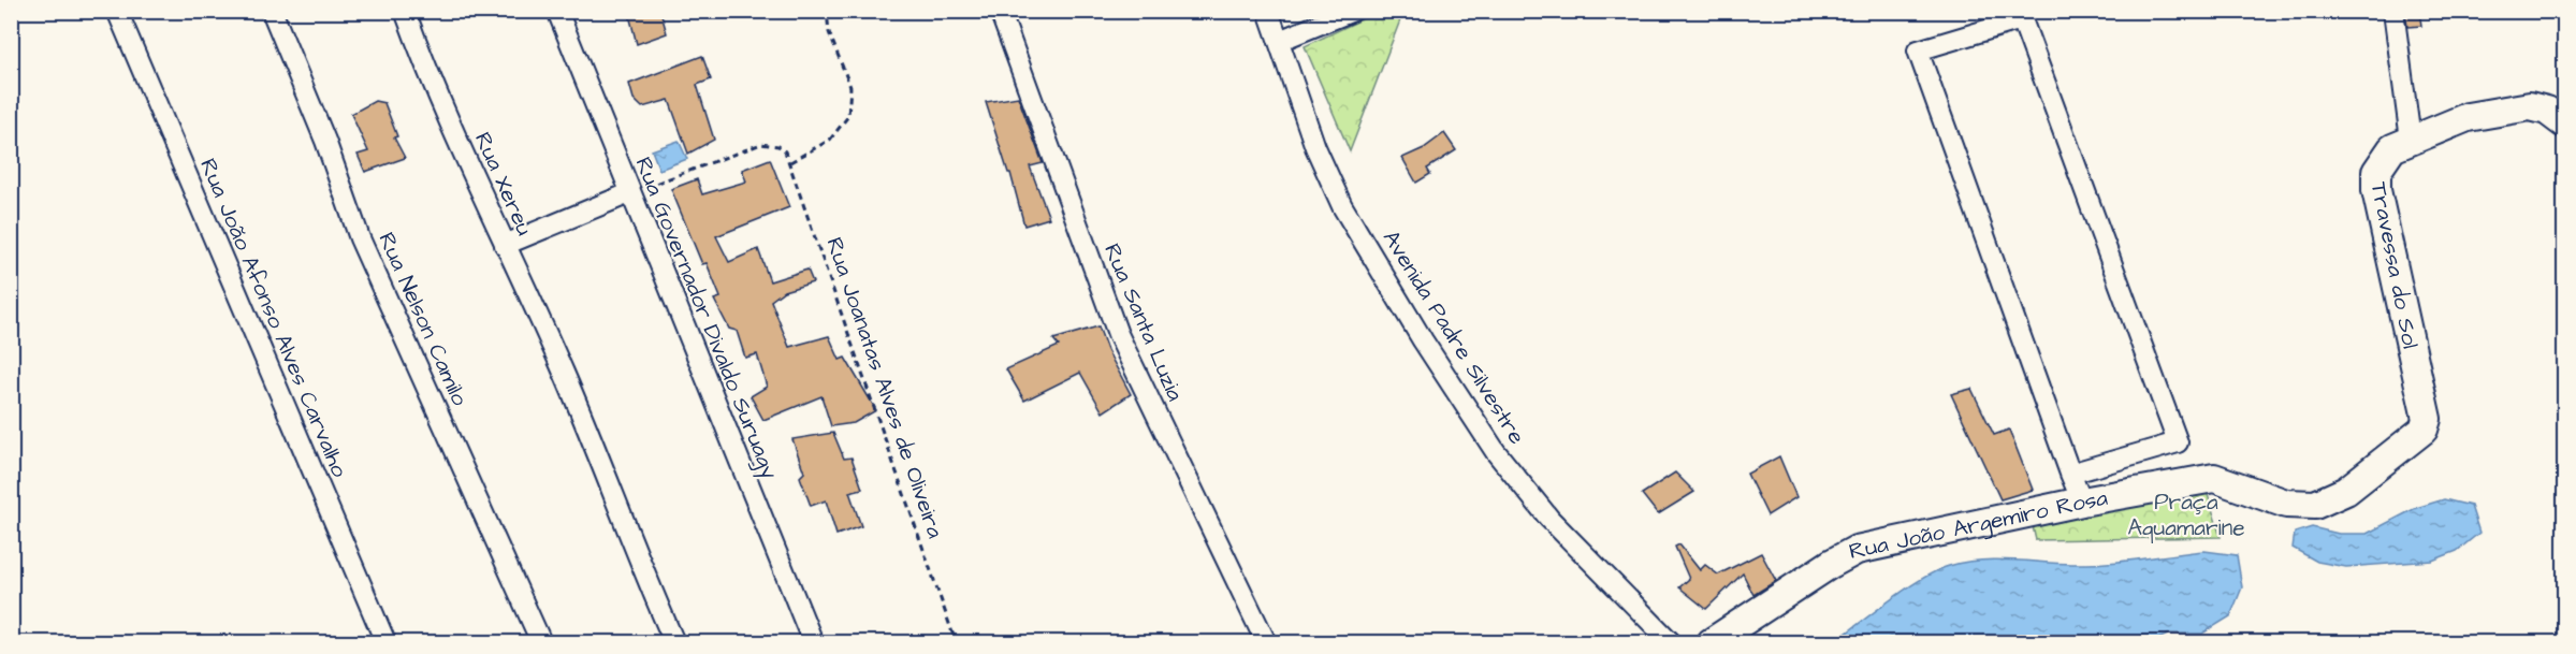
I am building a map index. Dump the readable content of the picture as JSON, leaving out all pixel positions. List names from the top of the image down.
{
  "streets": {
    "street": [
      "Rua Xereu",
      "Travessa do Sol",
      "Rua João Afonso Alves Carvalho",
      "Rua Governador Divaldo Suruagy",
      "Rua Nelson Camilo",
      "Rua Santa Luzia",
      "Avenida Padre Silvestre",
      "Rua João Argemiro Rosa"
    ],
    "path": ["Rua Joanatas Alves de Oliveira"]
  },
  "crossings": [
    ["Travessa do Sol", "Rua João Argemiro Rosa"],
    ["Rua Governador Divaldo Suruagy", "Rua Joanatas Alves de Oliveira"]
  ],
  "parks": ["Praça Aquamarine"]
}
